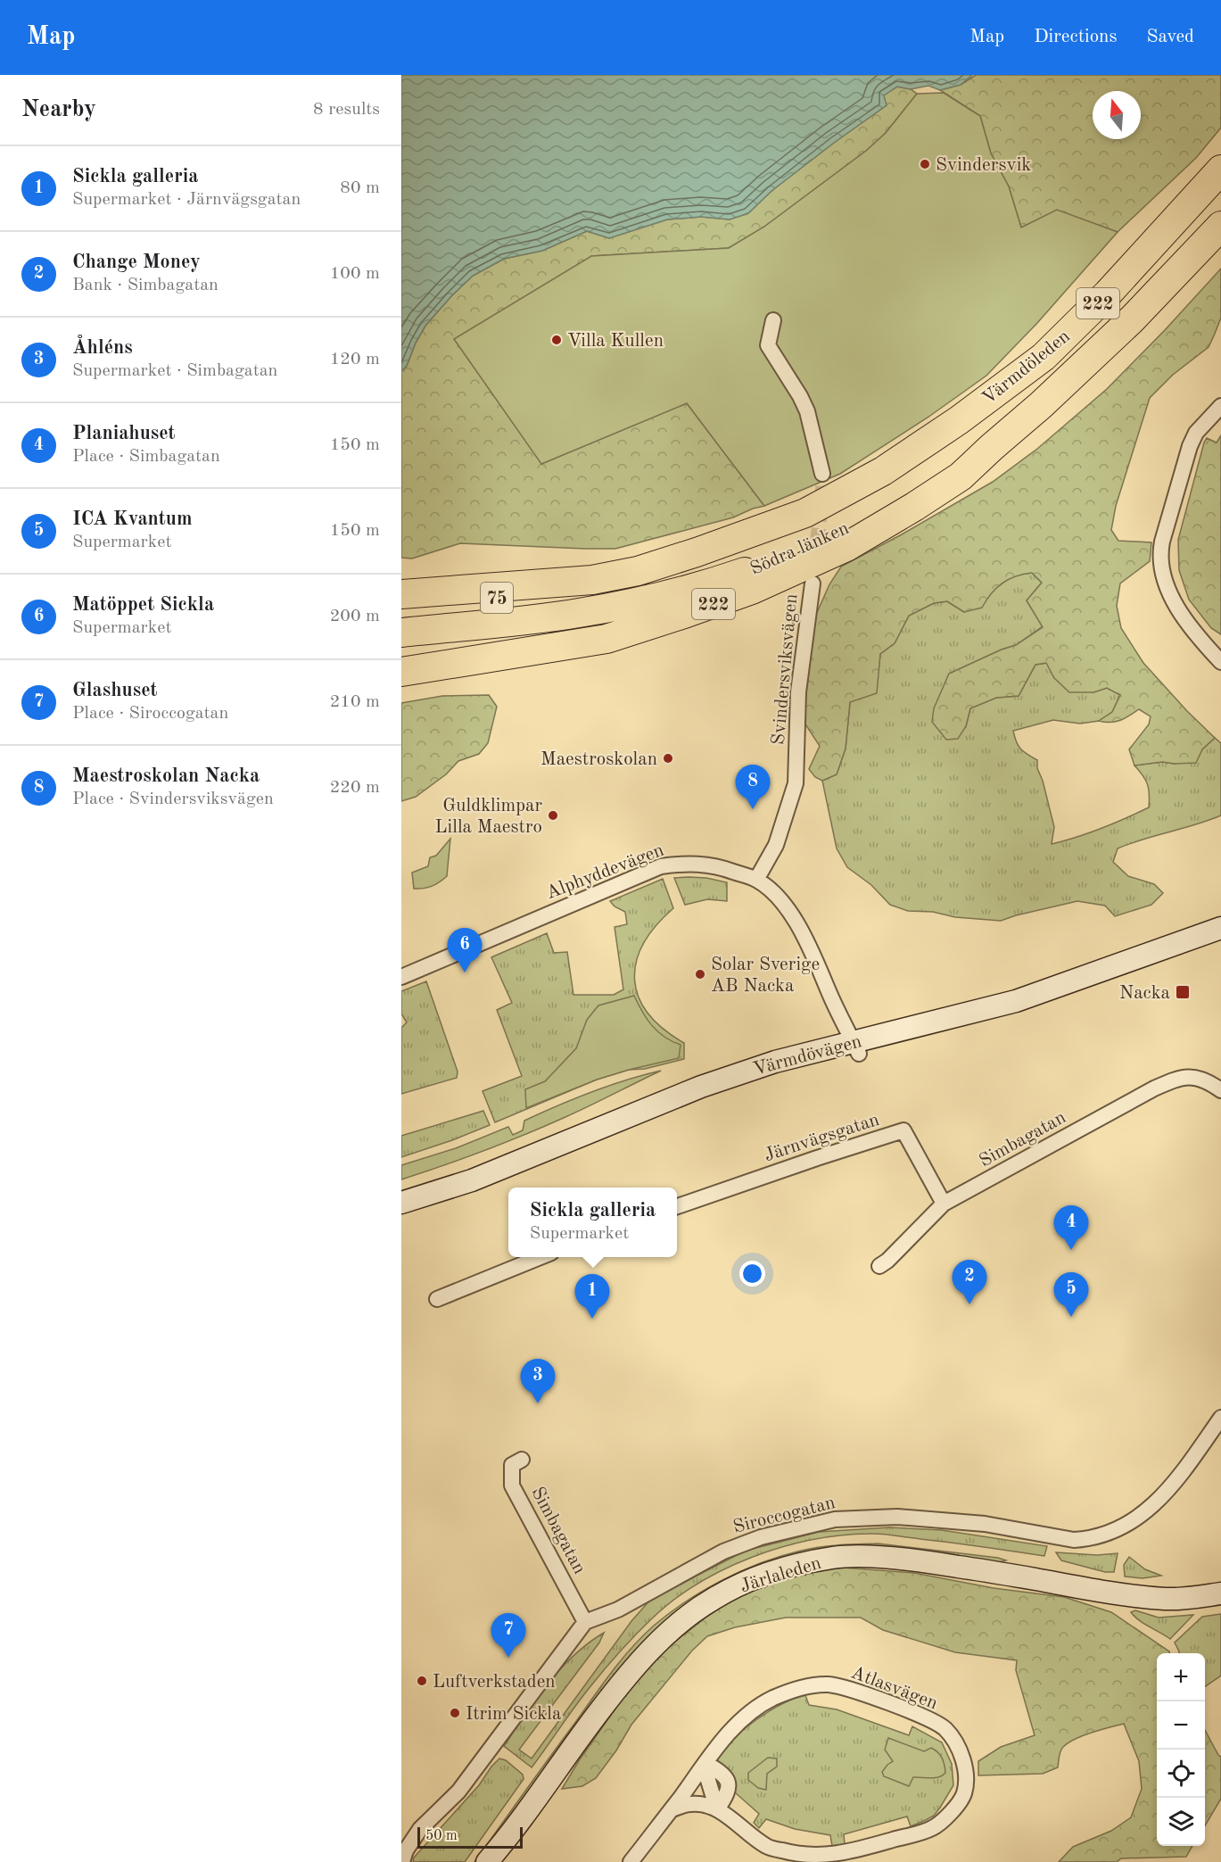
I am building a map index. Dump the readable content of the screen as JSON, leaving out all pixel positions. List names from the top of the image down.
{
  "streets": {
    "highway": [
      "222",
      "Värmdöleden",
      "Södra länken",
      "75"
    ],
    "main road": ["Värmdövägen", "Järlaleden"],
    "street": [
      "Svindersviksvägen",
      "Alphyddevägen",
      "Järnvägsgatan",
      "Simbagatan",
      "Siroccogatan",
      "Atlasvägen"
    ]
  },
  "crossings": [
    ["222", "Värmdöleden"],
    ["222", "Södra länken"],
    ["222", "75"],
    ["Värmdöleden", "Södra länken"],
    ["Värmdöleden", "75"],
    ["Svindersviksvägen", "Alphyddevägen"],
    ["Alphyddevägen", "Värmdövägen"],
    ["Järnvägsgatan", "Simbagatan"],
    ["Simbagatan", "Siroccogatan"]
  ],
  "places": {
    "other": [
      "Svindersvik",
      "Villa Kullen",
      "Maestroskolan",
      "Guldklimpar Lilla Maestro",
      "Solar Sverige AB Nacka",
      "Luftverkstaden",
      "Itrim Sickla"
    ],
    "transit": ["Nacka"]
  },
  "scale_bar": "50 m",
  "north": "top",
  "page": {
    "header": "Map",
    "nav": ["Map", "Directions", "Saved"],
    "heading": ["Nearby", "8 results"],
    "list": [
      {
        "mark": "1",
        "name": "Sickla galleria",
        "note": "Supermarket · Järnvägsgatan",
        "value": "80 m"
      },
      {
        "mark": "2",
        "name": "Change Money",
        "note": "Bank · Simbagatan",
        "value": "100 m"
      },
      {
        "mark": "3",
        "name": "Åhléns",
        "note": "Supermarket · Simbagatan",
        "value": "120 m"
      },
      {
        "mark": "4",
        "name": "Planiahuset",
        "note": "Place · Simbagatan",
        "value": "150 m"
      },
      {
        "mark": "5",
        "name": "ICA Kvantum",
        "note": "Supermarket",
        "value": "150 m"
      },
      {
        "mark": "6",
        "name": "Matöppet Sickla",
        "note": "Supermarket",
        "value": "200 m"
      },
      {
        "mark": "7",
        "name": "Glashuset",
        "note": "Place · Siroccogatan",
        "value": "210 m"
      },
      {
        "mark": "8",
        "name": "Maestroskolan Nacka",
        "note": "Place · Svindersviksvägen",
        "value": "220 m"
      }
    ],
    "pins": [
      "8",
      "6",
      "4",
      "2",
      "5",
      "1",
      "3",
      "7"
    ],
    "popup": ["Sickla galleria", "Supermarket"],
    "map_buttons": ["+", "−"],
    "scale": "50 m"
  }
}
